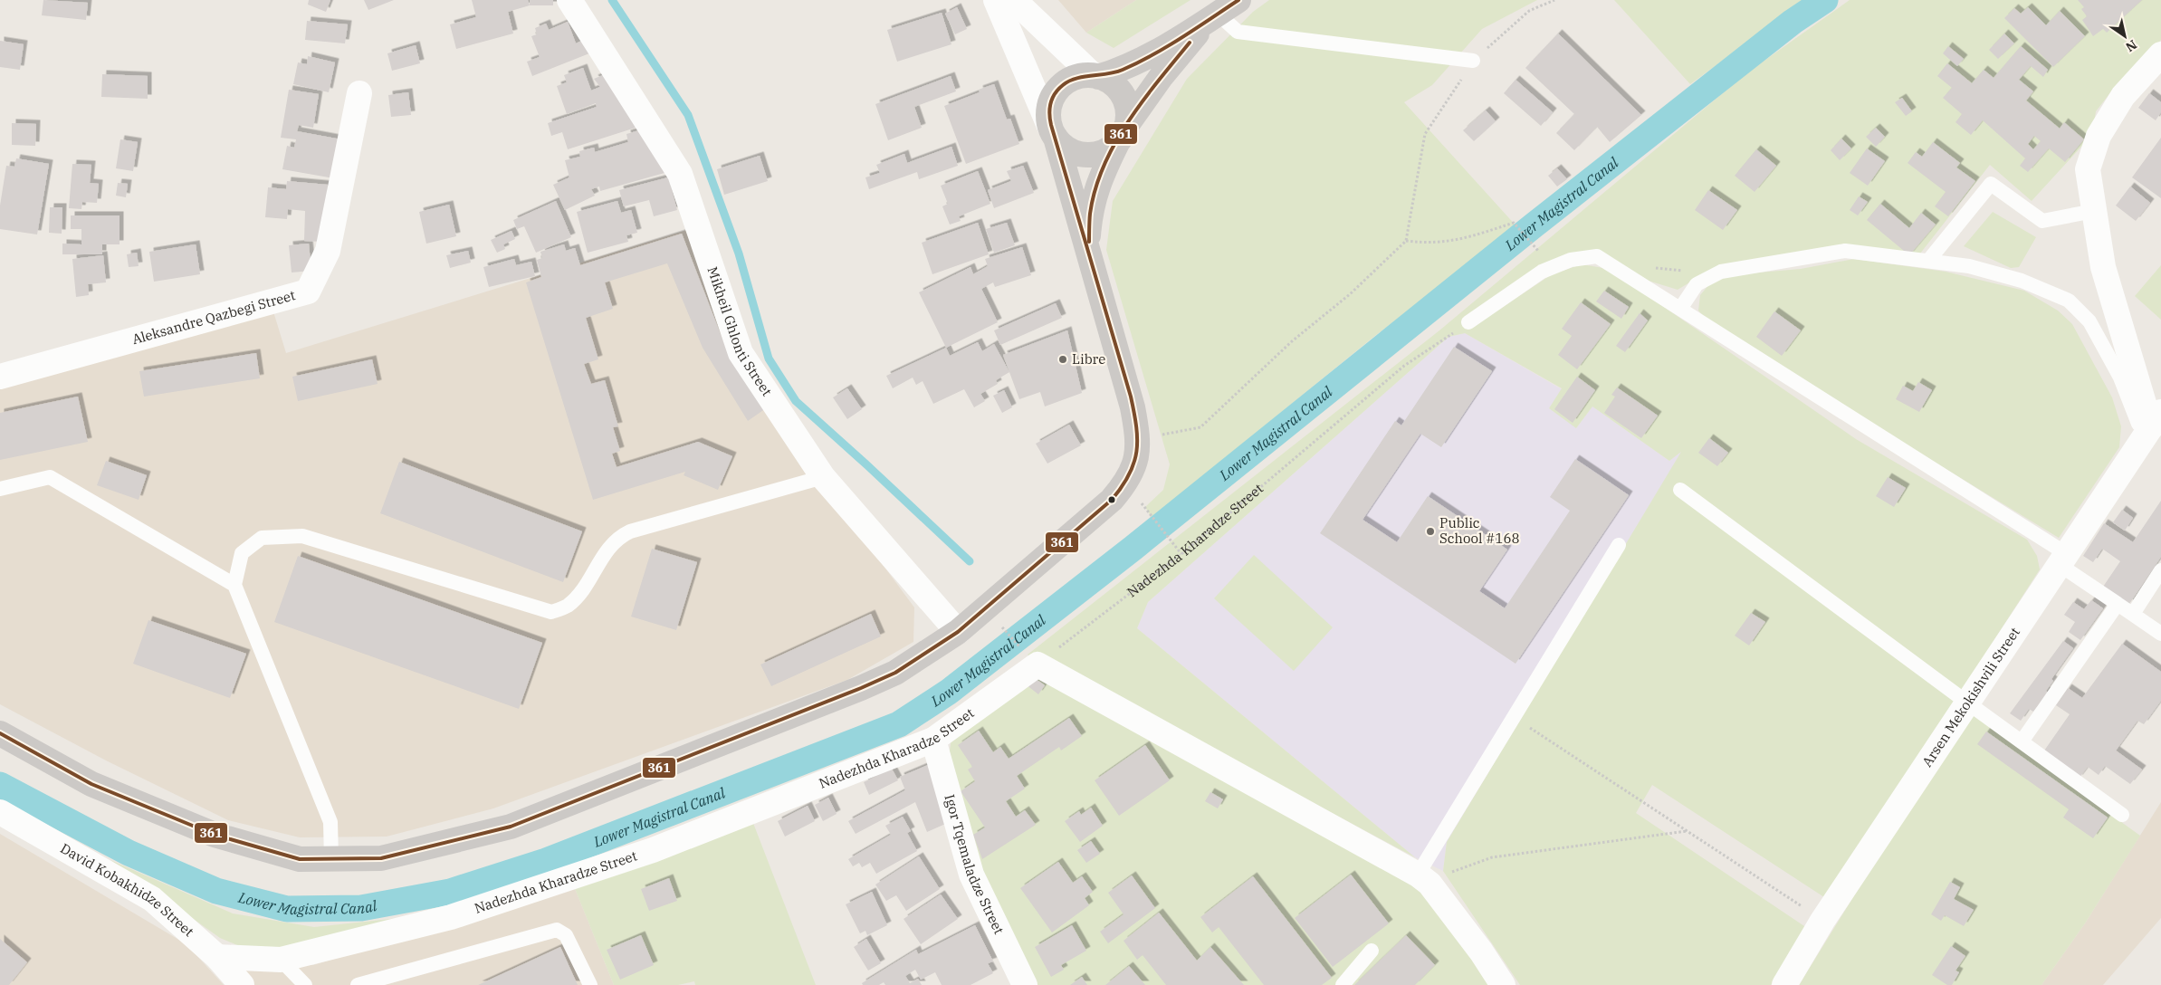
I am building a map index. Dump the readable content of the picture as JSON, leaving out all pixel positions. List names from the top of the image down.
{
  "streets": {
    "street": [
      "Aleksandre Qazbegi Street",
      "Mikheil Ghlonti Street",
      "Nadezhda Kharadze Street",
      "Arsen Mekokishvili Street",
      "Igor Tqemaladze Street",
      "David Kobakhidze Street"
    ]
  },
  "crossings": [
    ["Nadezhda Kharadze Street", "Igor Tqemaladze Street"],
    ["Nadezhda Kharadze Street", "David Kobakhidze Street"]
  ],
  "water": ["Lower Magistral Canal"],
  "places": ["Libre", "Public School #168"],
  "lines": ["transit line 361"],
  "north": "bottom right"
}
